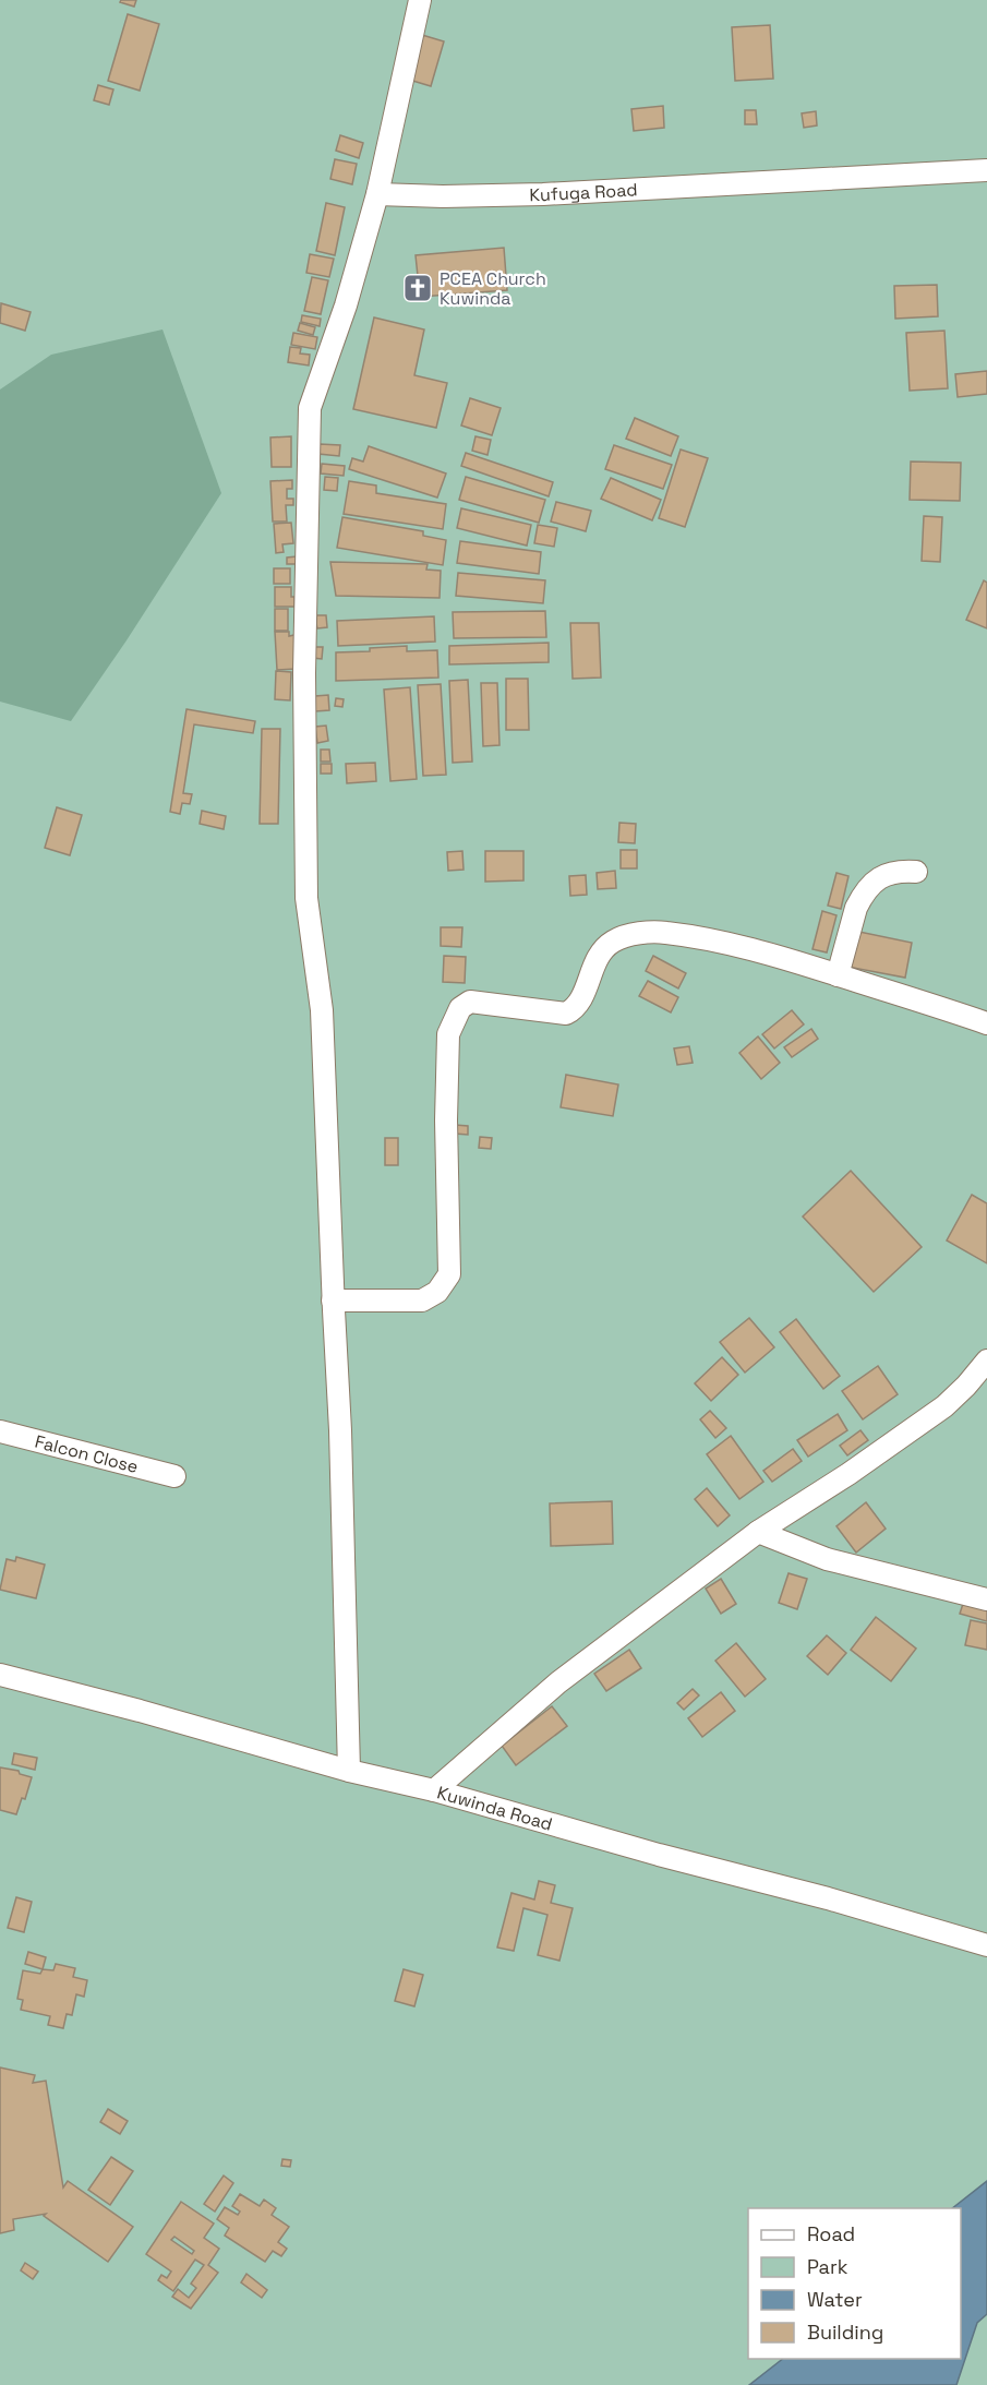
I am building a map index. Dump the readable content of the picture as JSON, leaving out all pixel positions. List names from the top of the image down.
{
  "streets": {
    "street": ["Kufuga Road", "Falcon Close", "Kuwinda Road"]
  },
  "places": {
    "church": ["PCEA Church Kuwinda"]
  },
  "legend": [
    "Road",
    "Park",
    "Water",
    "Building"
  ]
}
